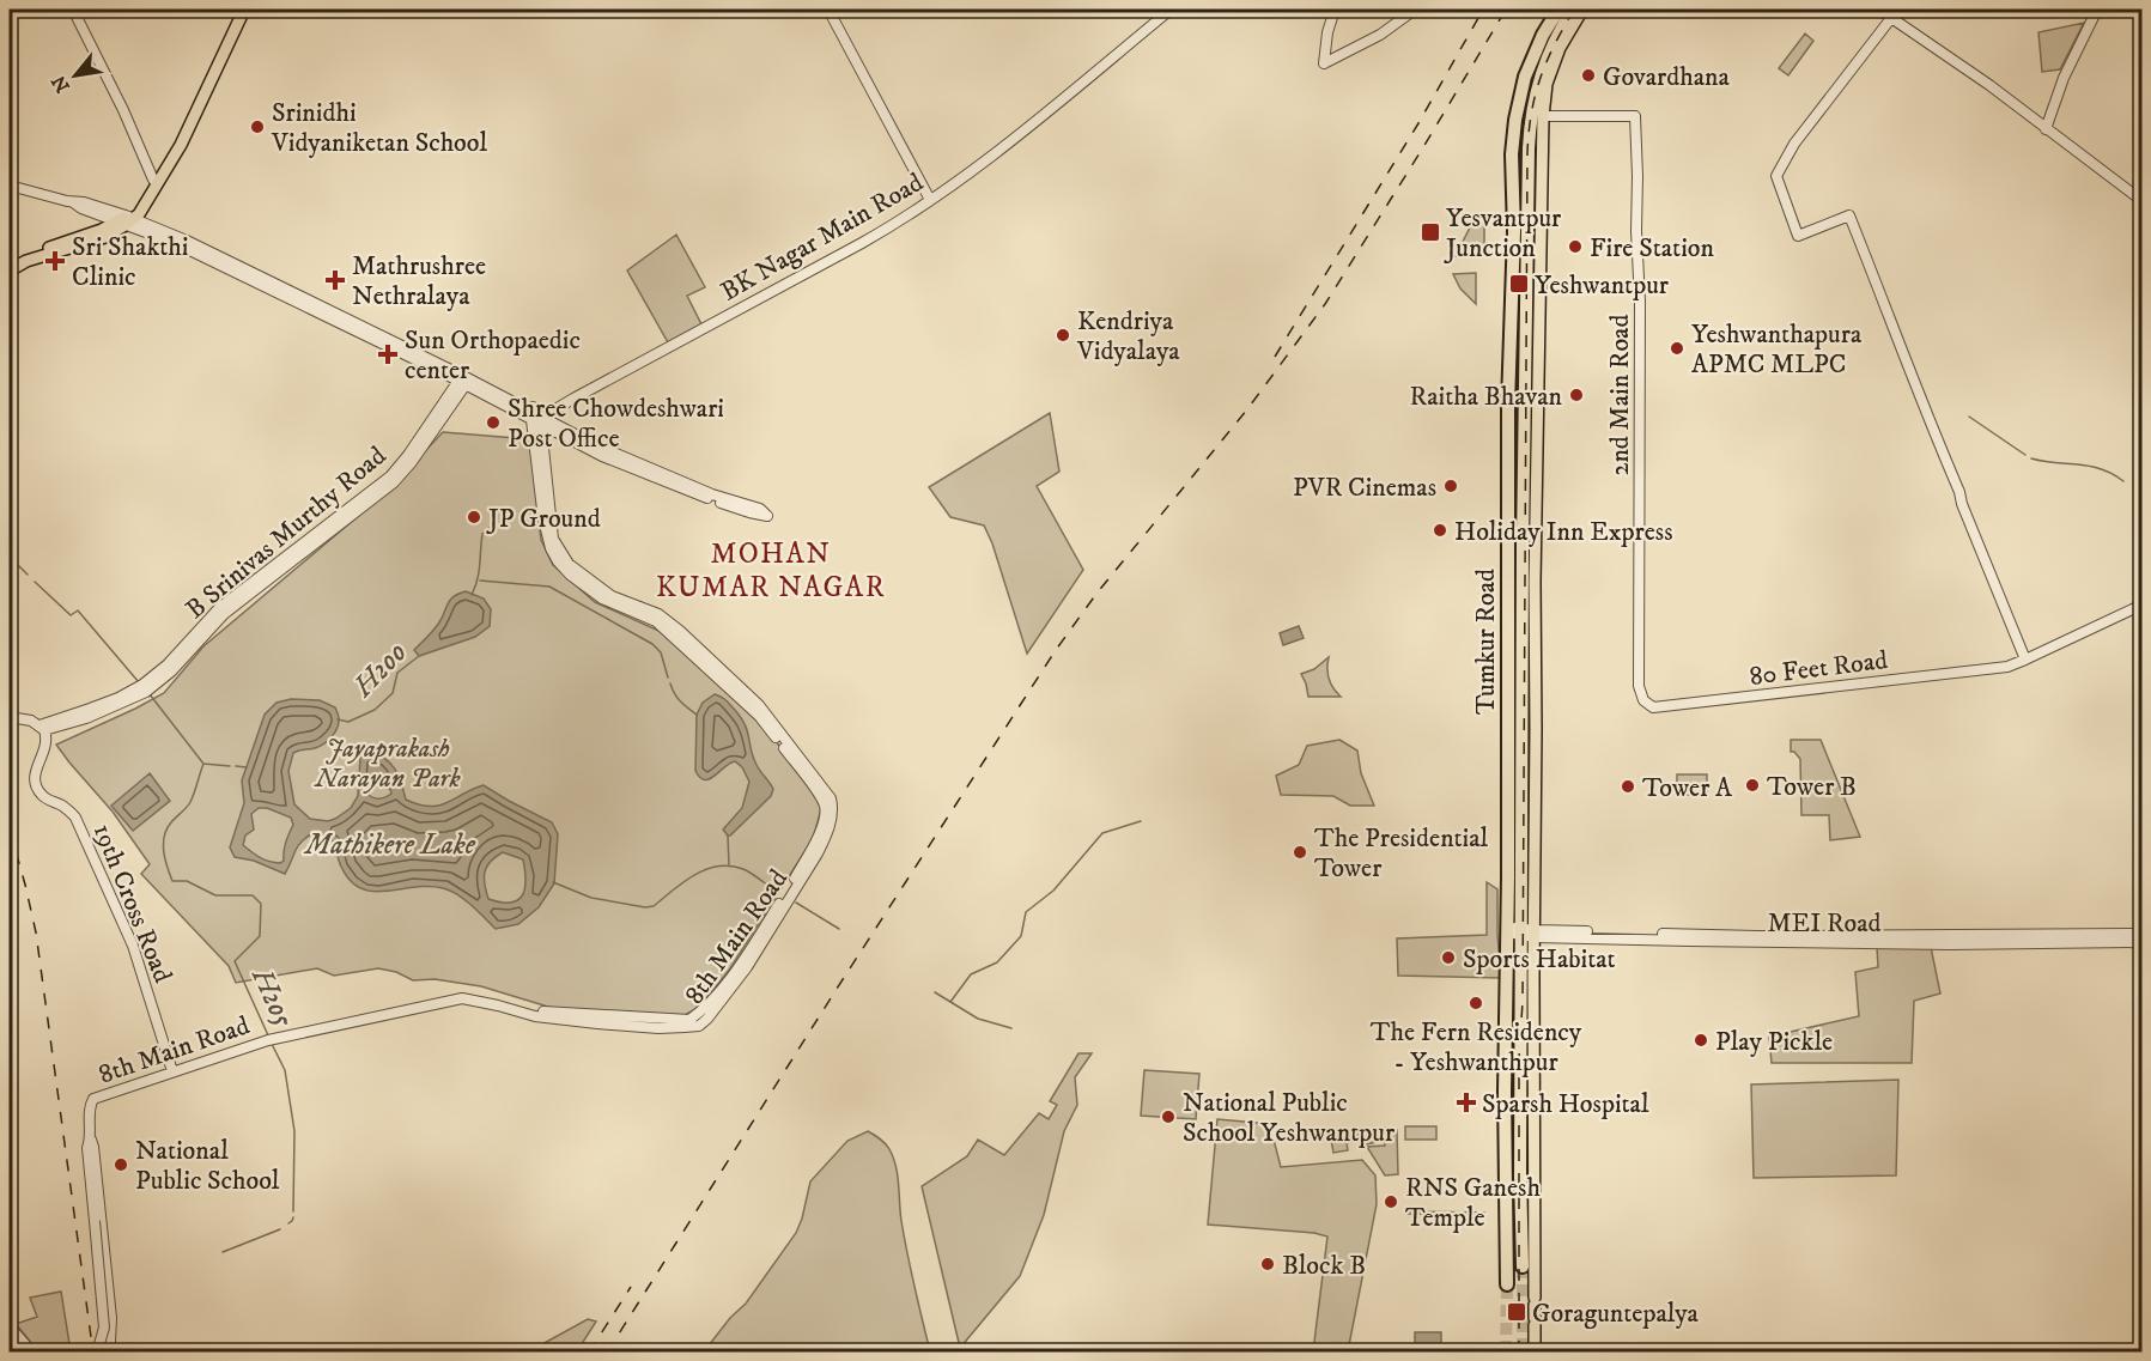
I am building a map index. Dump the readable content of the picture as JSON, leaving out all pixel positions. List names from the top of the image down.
{
  "streets": {
    "highway": ["Tumkur Road"],
    "street": [
      "BK Nagar Main Road",
      "2nd Main Road",
      "B Srinivas Murthy Road",
      "80 Feet Road",
      "19th Cross Road",
      "MEI Road",
      "8th Main Road"
    ]
  },
  "crossings": [
    ["BK Nagar Main Road", "8th Main Road"],
    ["2nd Main Road", "80 Feet Road"],
    ["Tumkur Road", "MEI Road"],
    ["19th Cross Road", "8th Main Road"]
  ],
  "districts": ["MOHAN KUMAR NAGAR"],
  "water": ["H200", "Mathikere Lake", "H205"],
  "parks": ["Jayaprakash Narayan Park"],
  "places": {
    "other": [
      "Govardhana",
      "Srinidhi Vidyaniketan School",
      "Fire Station",
      "Kendriya Vidyalaya",
      "Yeshwanthapura APMC MLPC",
      "Raitha Bhavan",
      "Shree Chowdeshwari Post Office",
      "PVR Cinemas",
      "JP Ground",
      "Holiday Inn Express",
      "Tower B",
      "Tower A",
      "The Presidential Tower",
      "Sports Habitat",
      "The Fern Residency - Yeshwanthpur",
      "Play Pickle",
      "National Public School Yeshwantpur",
      "National Public School",
      "RNS Ganesh Temple",
      "Block B"
    ],
    "transit": ["Yesvantpur Junction", "Yeshwantpur", "Goraguntepalya"],
    "health": [
      "Sri Shakthi Clinic",
      "Mathrushree Nethralaya",
      "Sun Orthopaedic center",
      "Sparsh Hospital"
    ]
  },
  "north": "bottom left"
}
